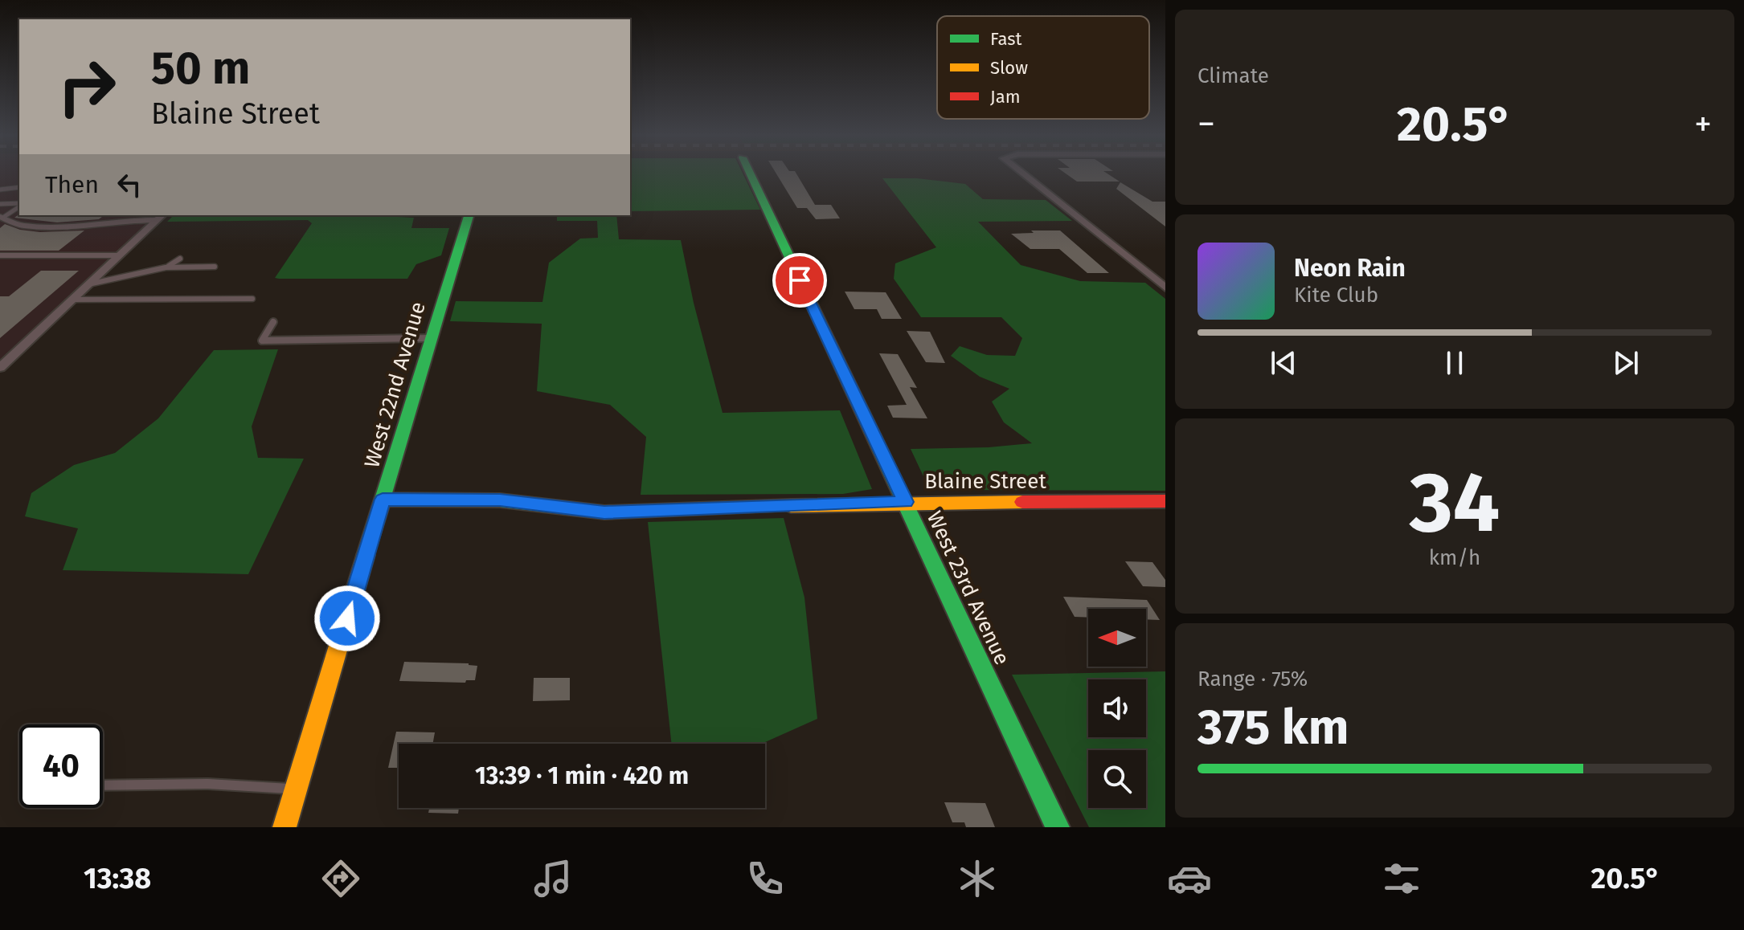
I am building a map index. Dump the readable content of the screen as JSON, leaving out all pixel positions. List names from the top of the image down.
{
  "streets": {
    "street": ["West 22nd Avenue", "Blaine Street", "West 23rd Avenue"]
  },
  "crossings": [
    ["West 22nd Avenue", "Blaine Street"],
    ["Blaine Street", "West 23rd Avenue"]
  ],
  "legend": ["Fast", "Slow", "Jam"],
  "north": "left",
  "page": {
    "tile": [
      "Climate",
      ["34", "km/h"],
      ["Range · 75%", "375 km"]
    ],
    "turn": ["50 m", "Blaine Street"],
    "heat": ["−", "20.5°", "+"],
    "then": "Then",
    "song": ["Neon Rain", "Kite Club"],
    "limit": "40",
    "trip": "13:39 · 1 min · 420 m",
    "tabs": ["13:38", "20.5°"]
  }
}
